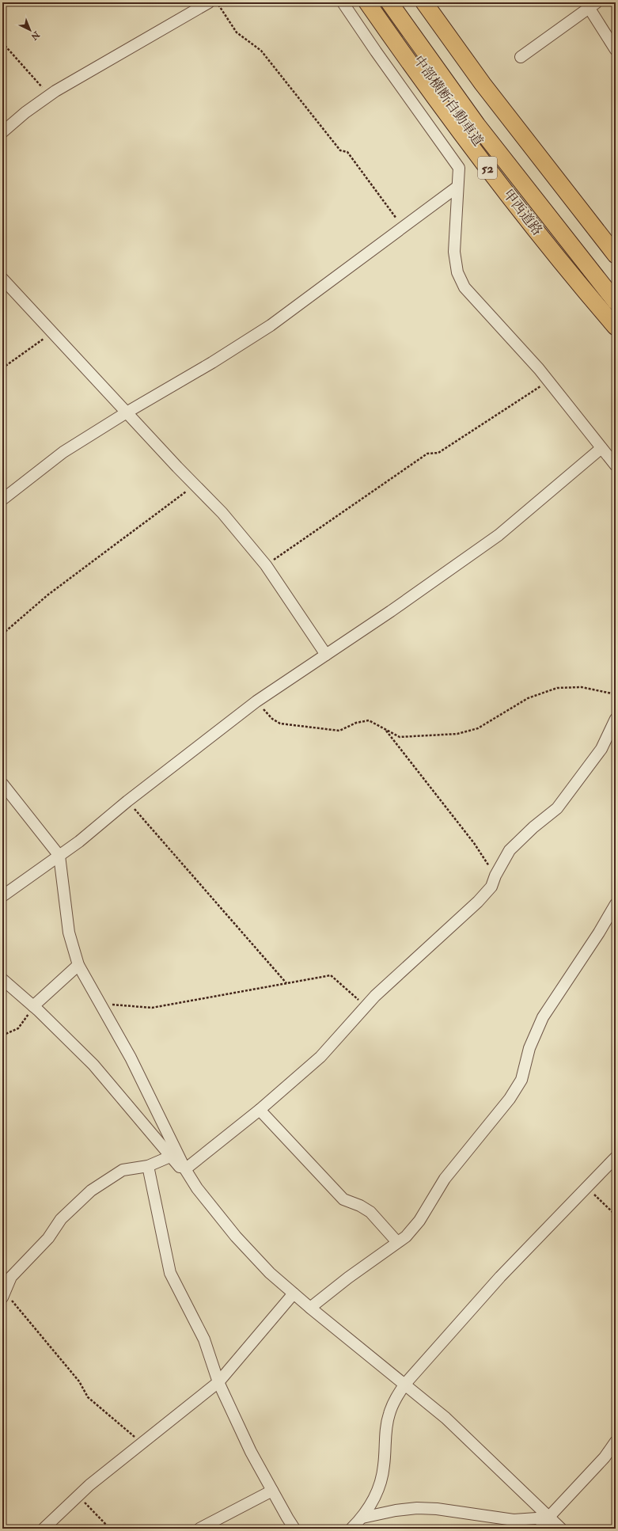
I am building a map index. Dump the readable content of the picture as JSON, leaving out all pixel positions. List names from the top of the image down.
{
  "streets": {
    "highway": ["中部横断自動車道", "52", "甲西道路"]
  },
  "north": "bottom right"
}
